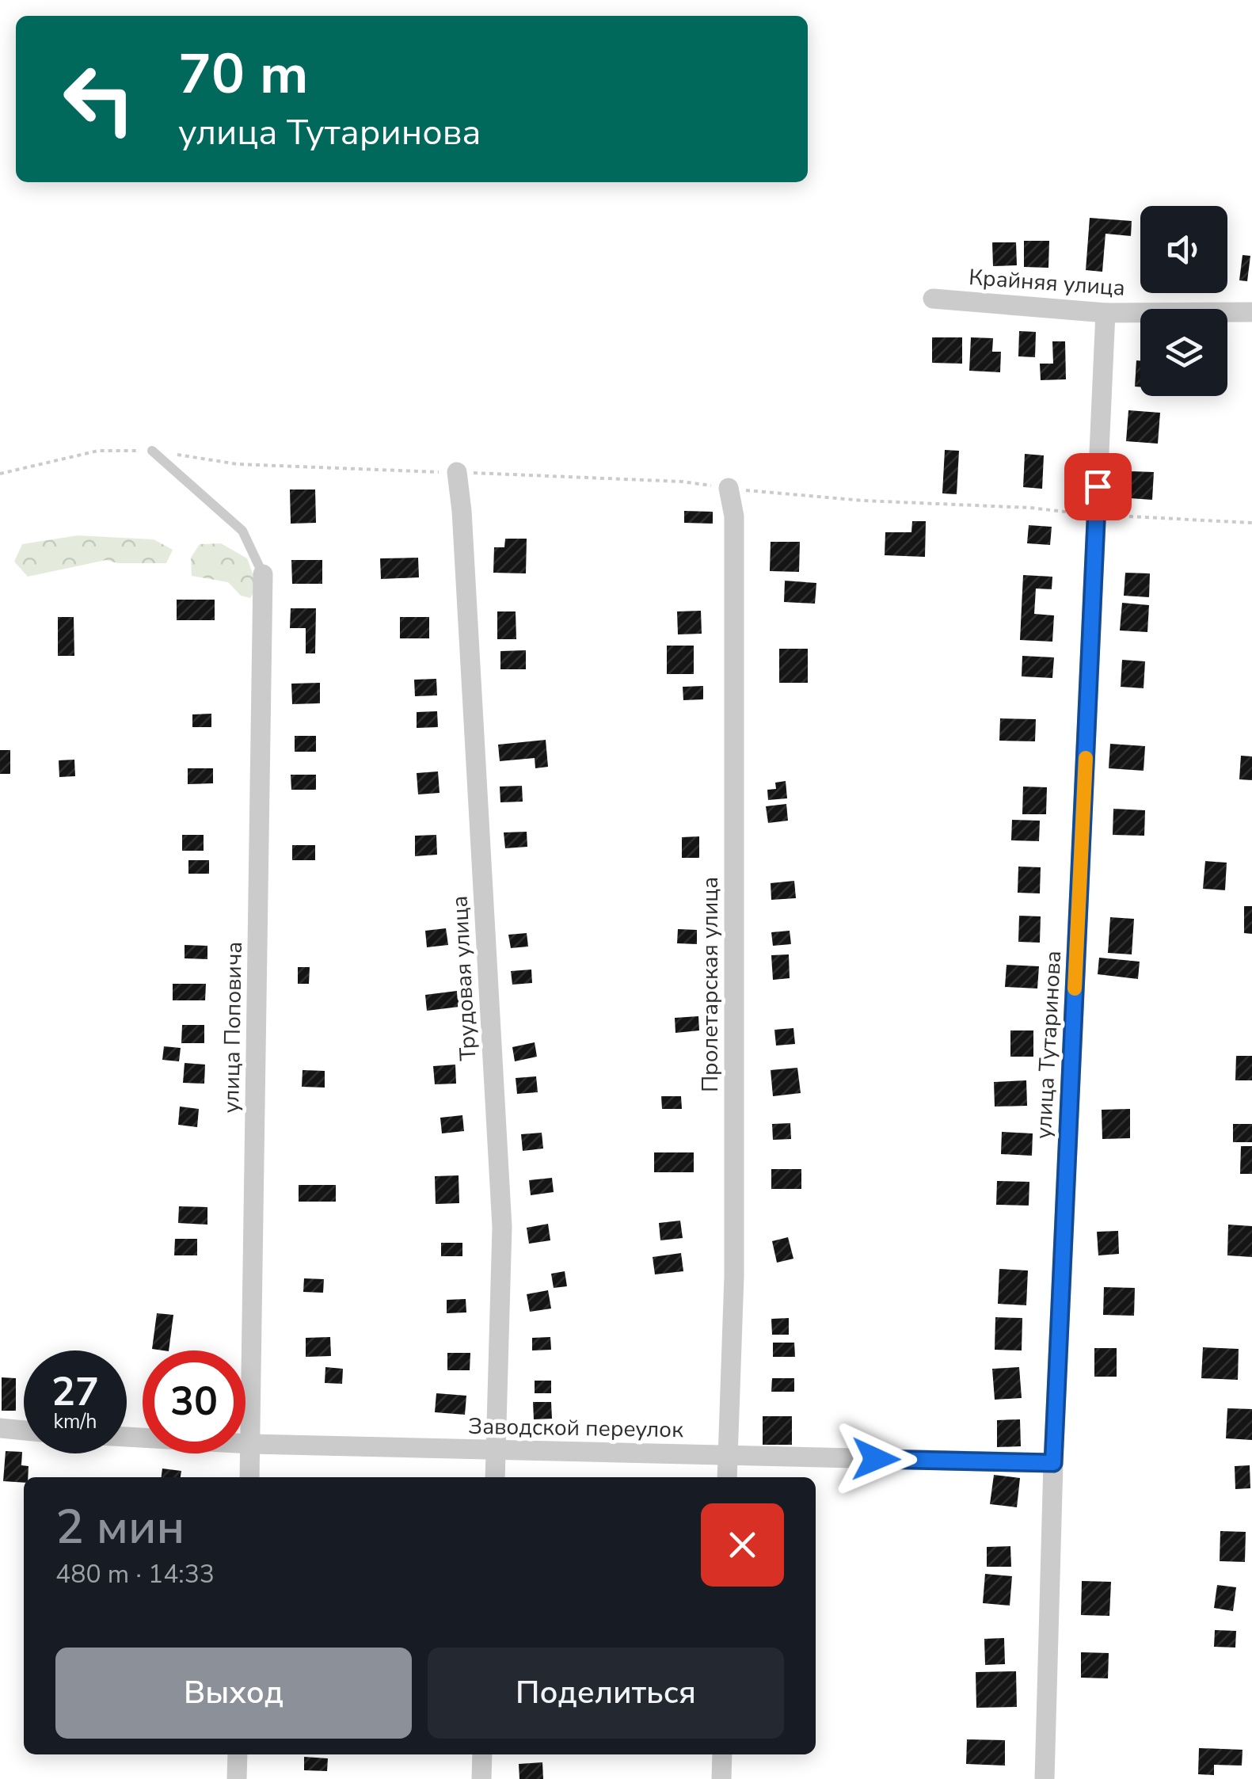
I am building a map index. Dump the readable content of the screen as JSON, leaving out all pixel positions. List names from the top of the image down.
{
  "streets": {
    "street": [
      "Крайняя улица",
      "Трудовая улица",
      "Пролетарская улица",
      "улица Поповича",
      "улица Тутаринова",
      "Заводской переулок"
    ]
  },
  "crossings": [
    ["Крайняя улица", "улица Тутаринова"],
    ["Трудовая улица", "Заводской переулок"],
    ["Пролетарская улица", "Заводской переулок"],
    ["улица Поповича", "Заводской переулок"],
    ["улица Тутаринова", "Заводской переулок"]
  ],
  "page": {
    "turn": ["70 m", "улица Тутаринова"],
    "speed": "27 km/h",
    "limit": "30",
    "heading": ["2 мин", "480 m · 14:33"],
    "buttons": ["Выход", "Поделиться"]
  }
}
